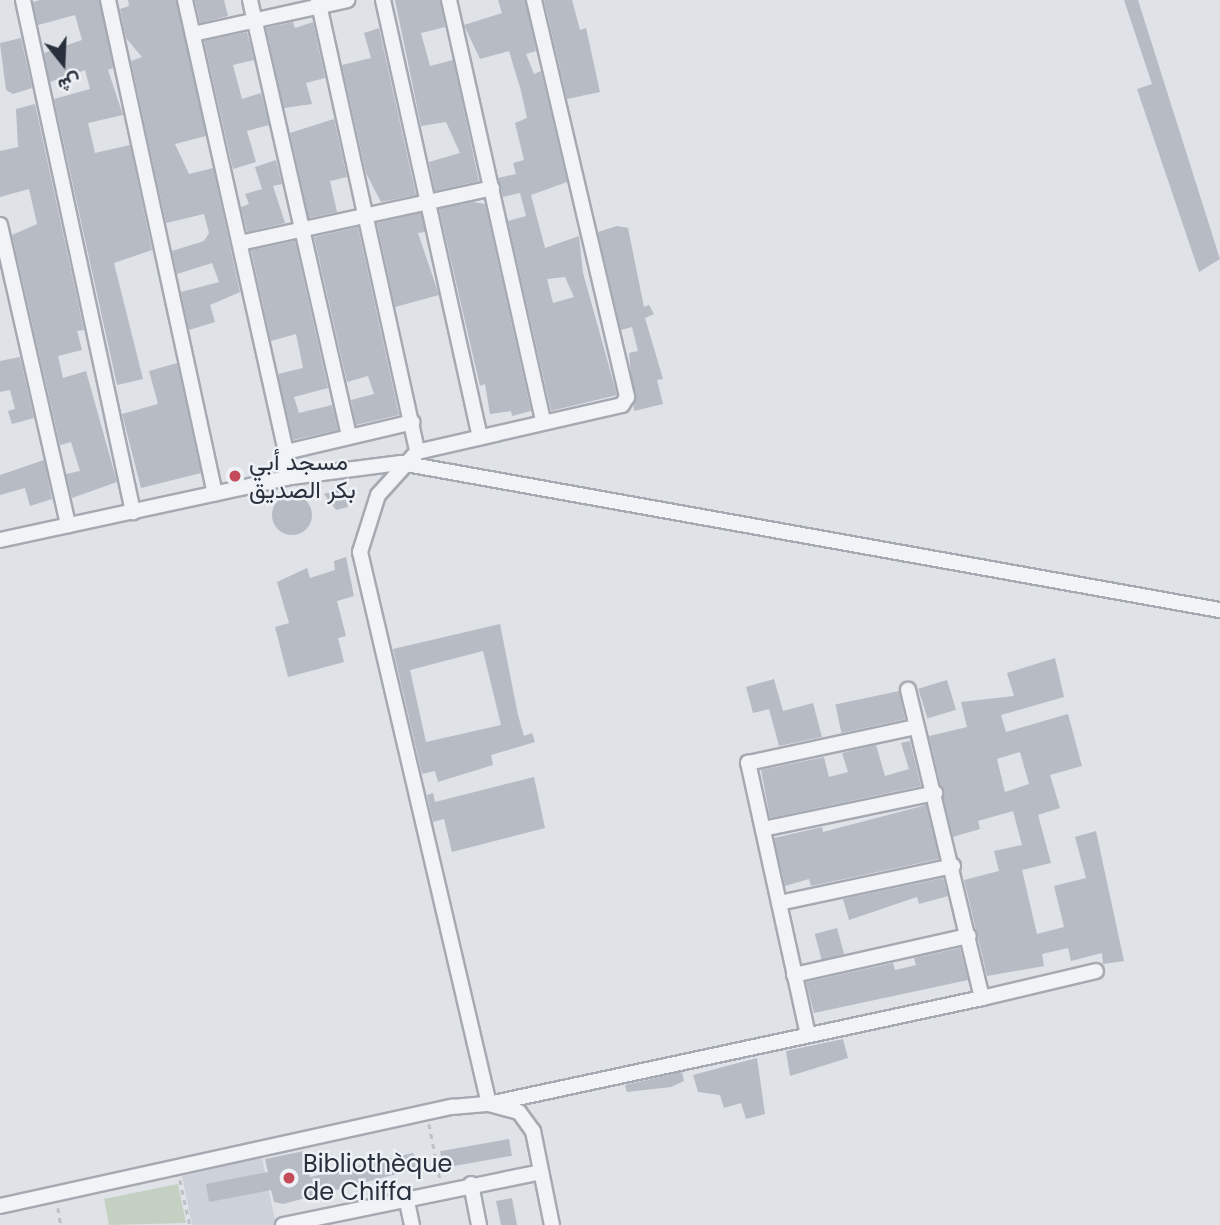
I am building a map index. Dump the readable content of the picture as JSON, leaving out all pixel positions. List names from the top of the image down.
{
  "places": ["مسجد أبي بكر الصديق", "Bibliothèque de Chiffa"],
  "north": "bottom"
}
